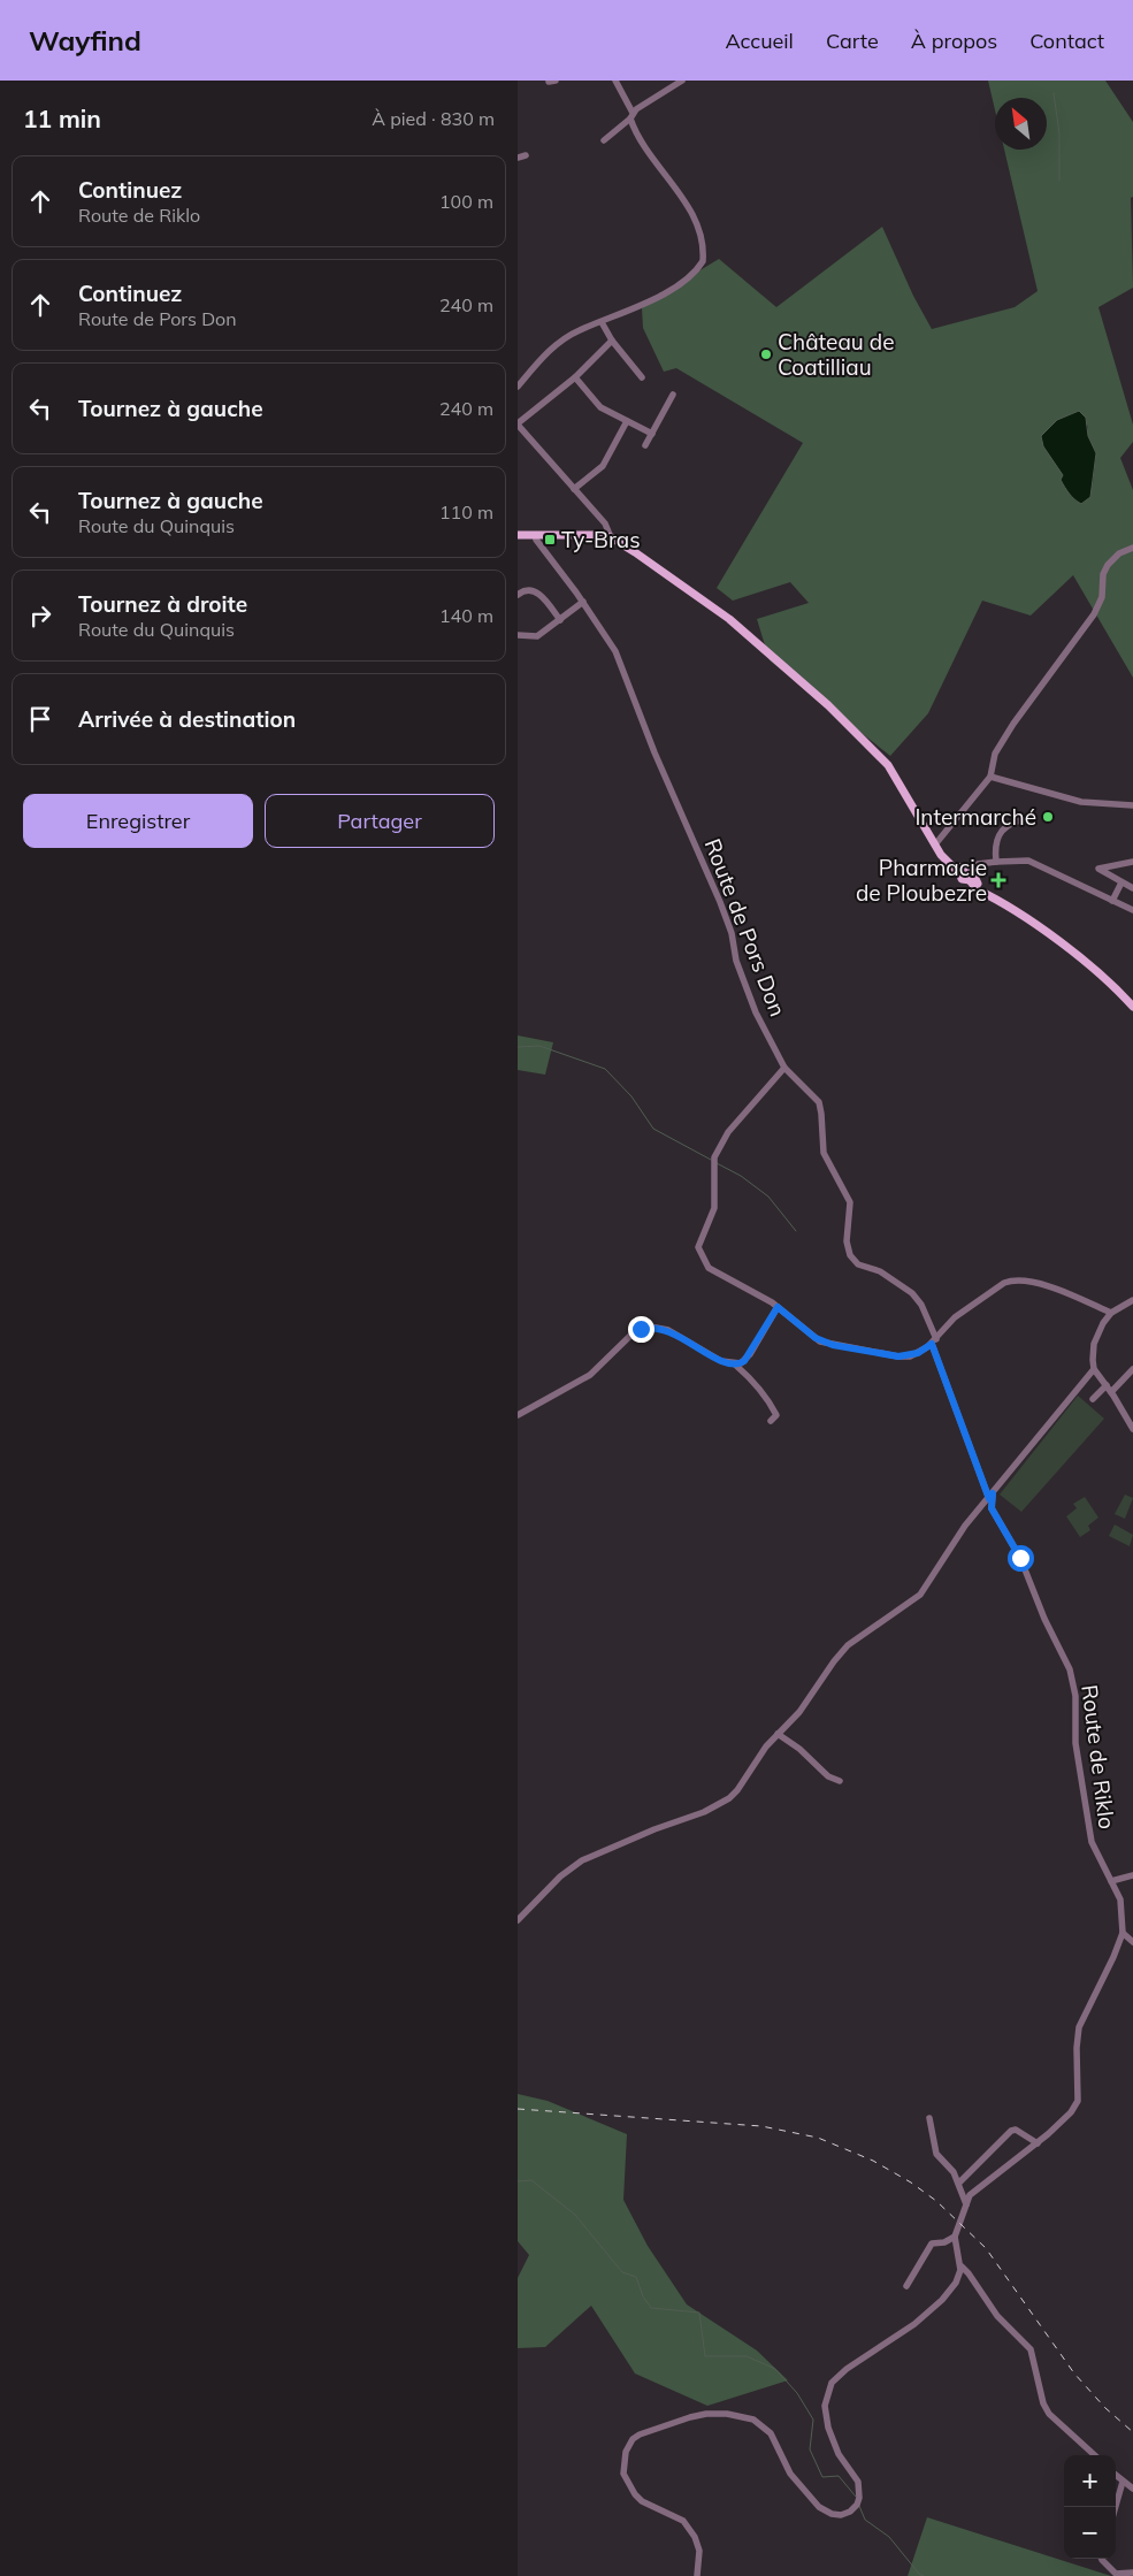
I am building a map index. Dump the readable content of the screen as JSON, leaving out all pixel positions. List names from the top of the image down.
{
  "streets": {
    "street": ["Route de Pors Don", "Route de Riklo"]
  },
  "crossings": [
    ["Route de Pors Don", "Route de Riklo"]
  ],
  "places": {
    "other": ["Château de Coatilliau", "Intermarché"],
    "transit": ["Ty-Bras"],
    "health": ["Pharmacie de Ploubezre"]
  },
  "north": "top left",
  "page": {
    "header": "Wayfind",
    "nav": [
      "Accueil",
      "Carte",
      "À propos",
      "Contact"
    ],
    "heading": ["11 min", "À pied · 830 m"],
    "list": [
      ["Continuez", "Route de Riklo", "100 m"],
      ["Continuez", "Route de Pors Don", "240 m"],
      ["Tournez à gauche", "240 m"],
      ["Tournez à gauche", "Route du Quinquis", "110 m"],
      ["Tournez à droite", "Route du Quinquis", "140 m"],
      "Arrivée à destination"
    ],
    "buttons": ["Enregistrer", "Partager"],
    "map_buttons": ["+", "−"]
  }
}
